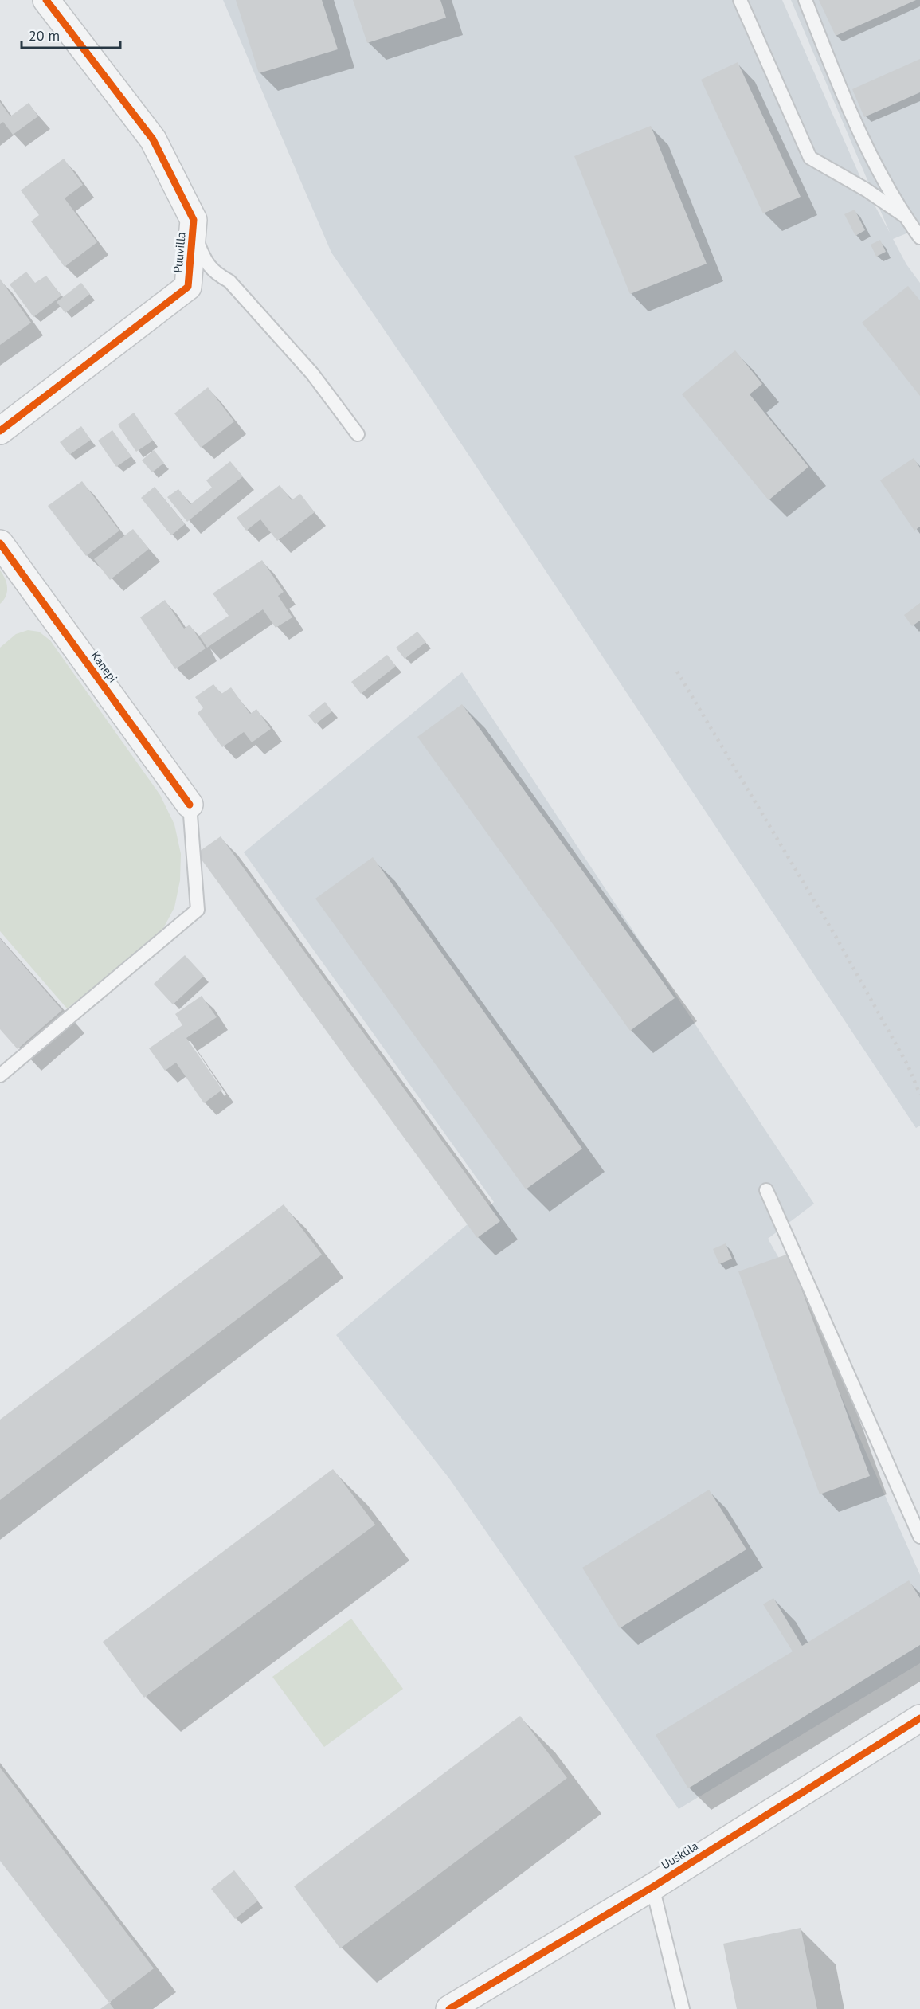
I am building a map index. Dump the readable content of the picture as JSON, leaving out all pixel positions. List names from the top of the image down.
{
  "streets": {
    "street": ["Puuvilla", "Kanepi", "Uusküla"]
  },
  "scale_bar": "20 m"
}
